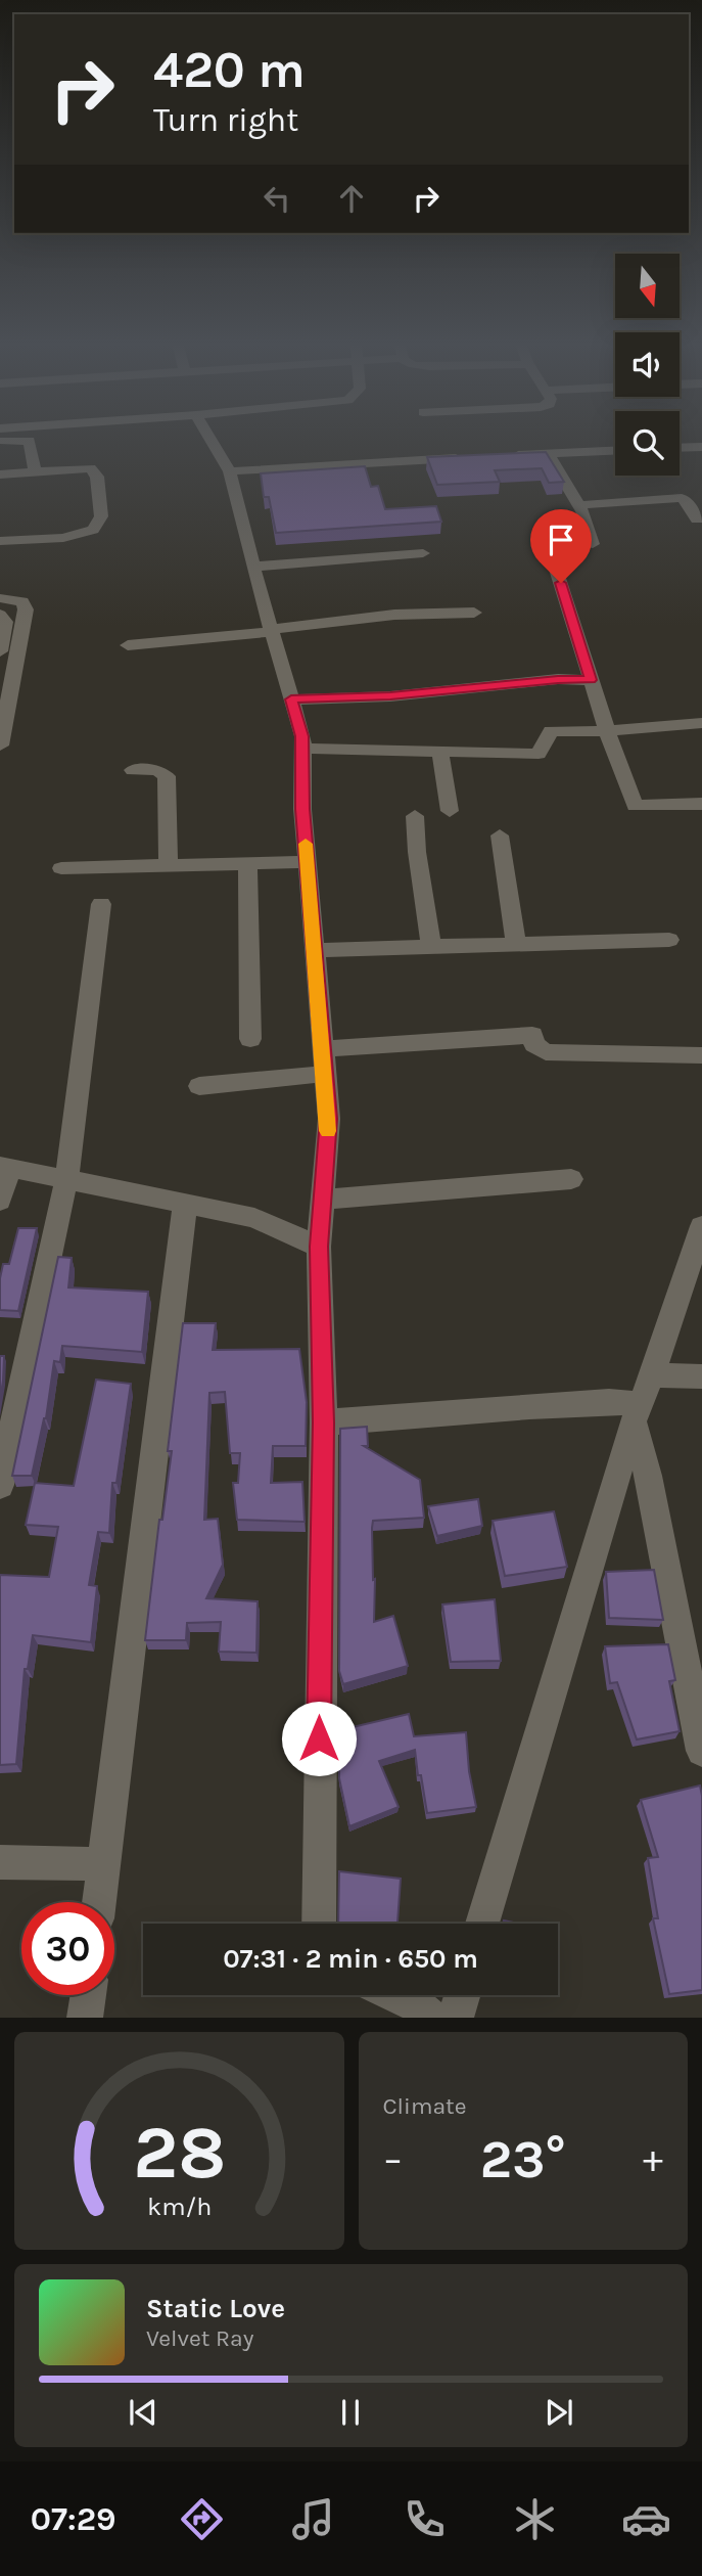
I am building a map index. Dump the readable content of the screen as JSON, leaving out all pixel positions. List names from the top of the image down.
{
  "north": "bottom",
  "page": {
    "turn": ["420 m", "Turn right"],
    "limit": "30",
    "trip": "07:31 · 2 min · 650 m",
    "tile": "Climate",
    "heat": ["−", "23°", "+"],
    "song": ["Static Love", "Velvet Ray"],
    "tabs": "07:29",
    "gauge": ["28", "km/h"]
  }
}
